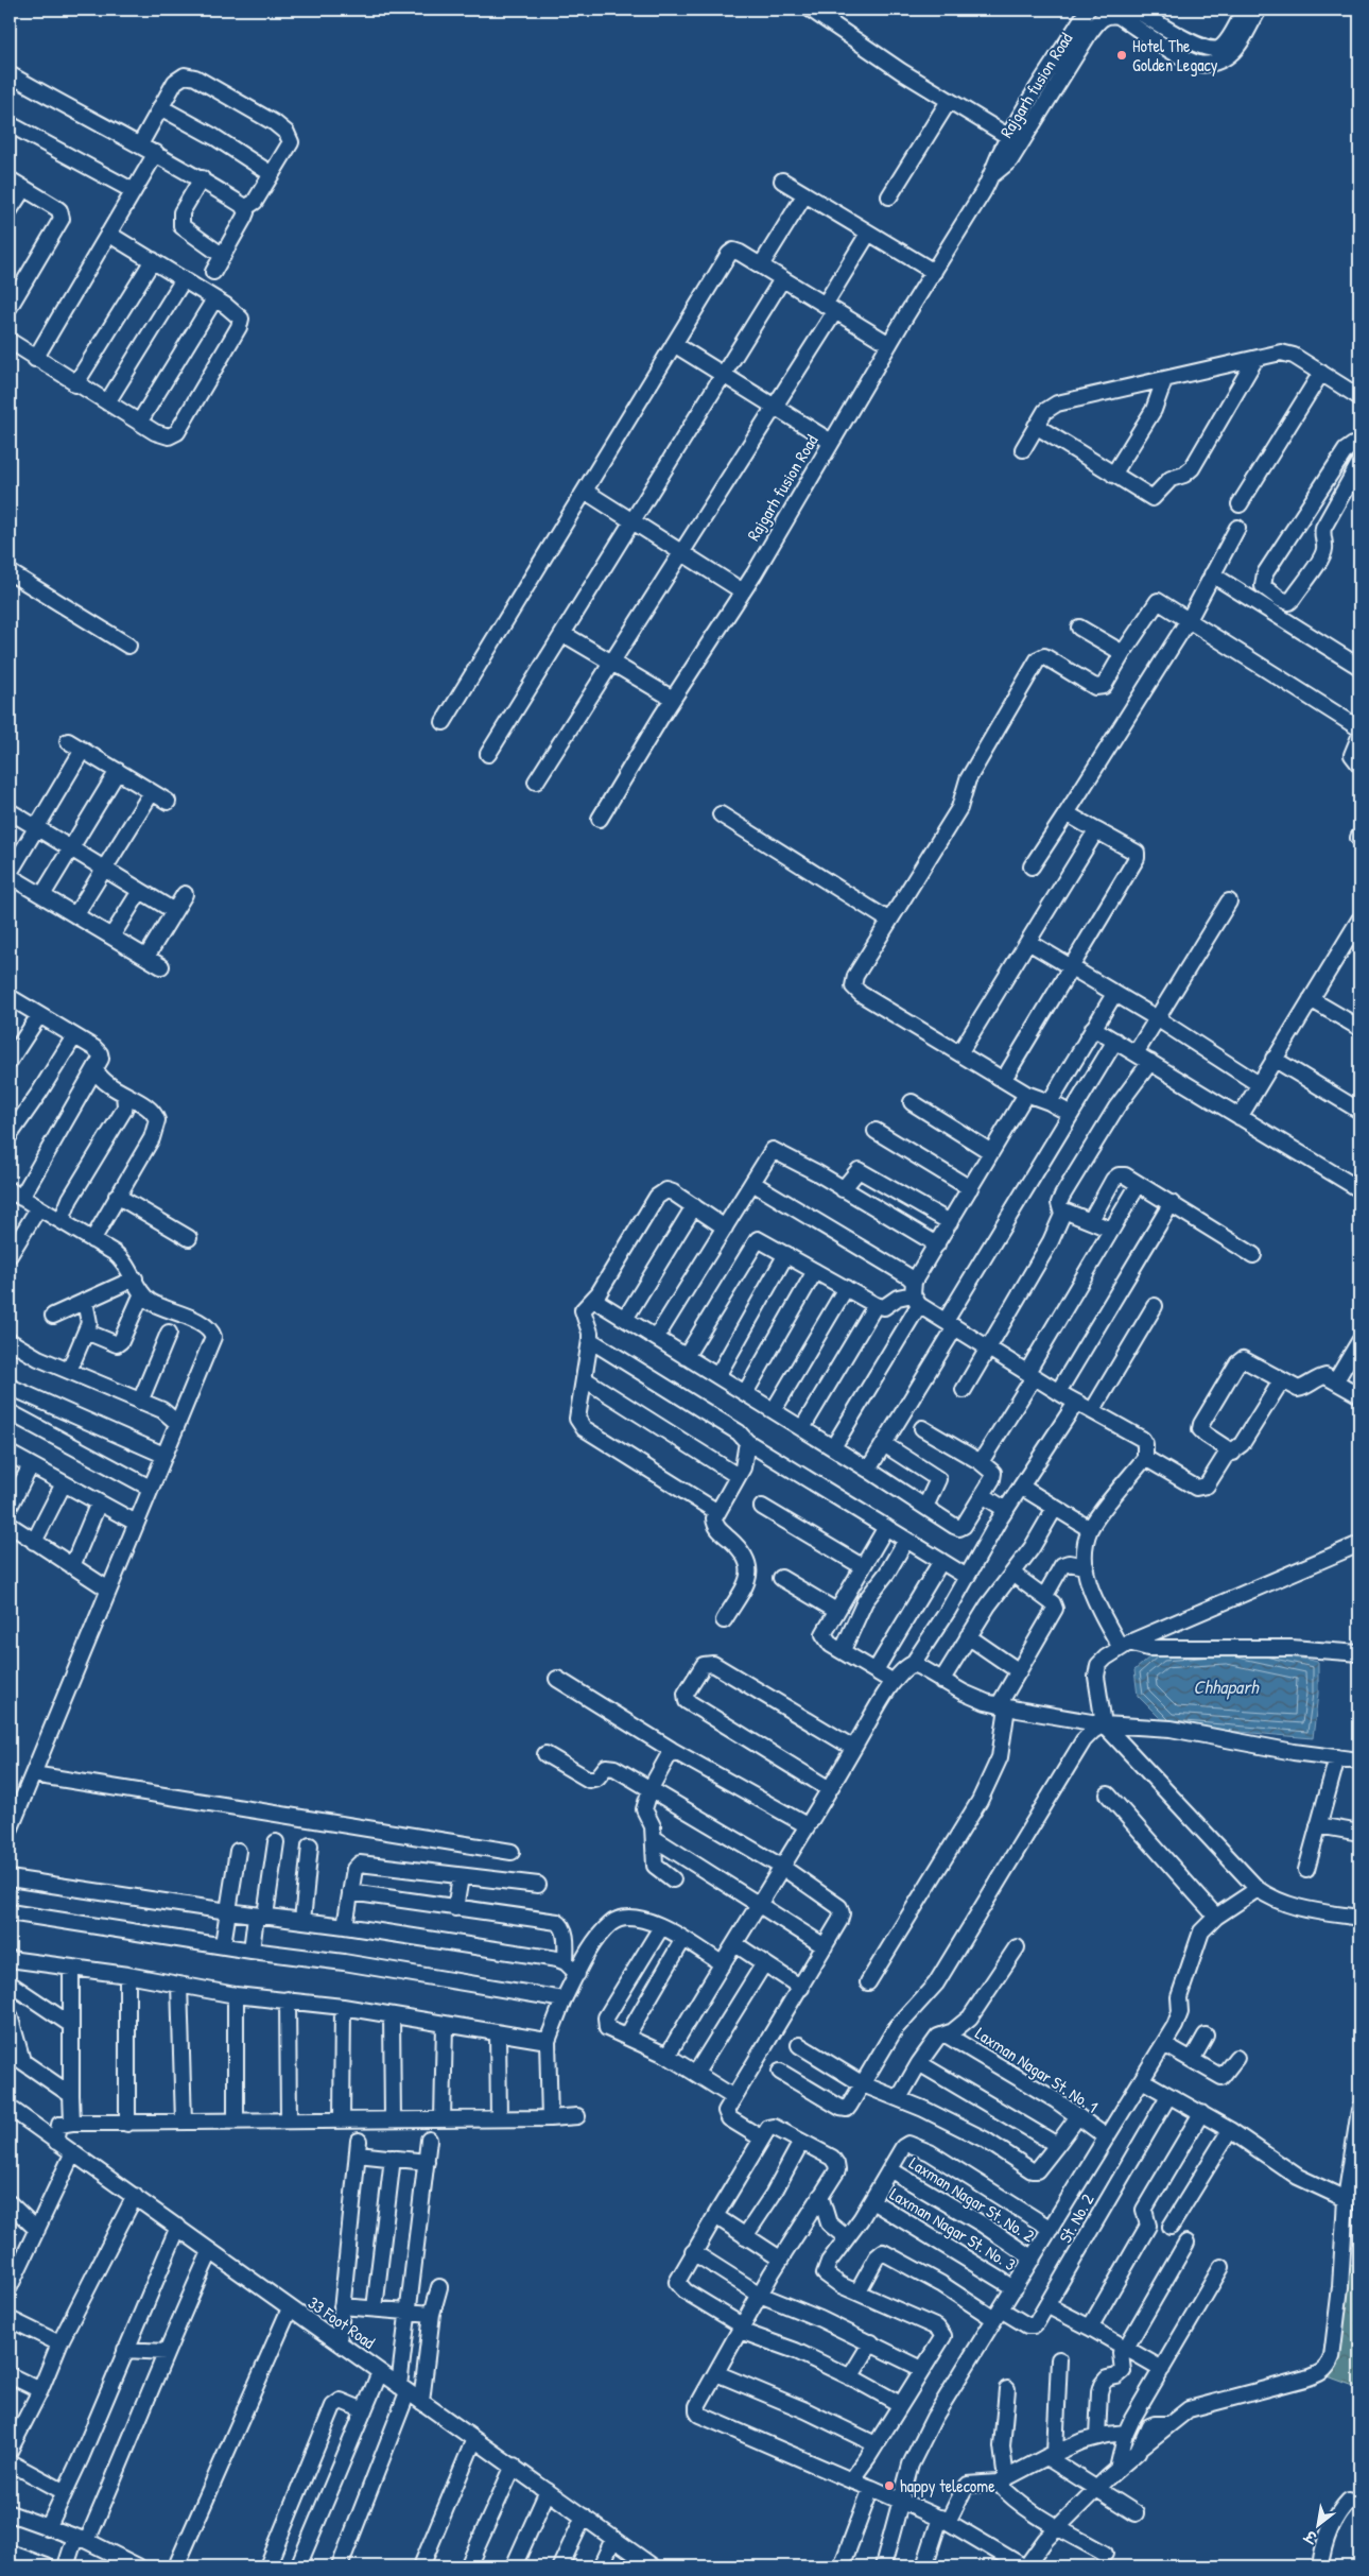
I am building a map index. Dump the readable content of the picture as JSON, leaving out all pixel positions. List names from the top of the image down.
{
  "streets": {
    "street": [
      "Rajgarh fusion Road",
      "Laxman Nagar St. No. 1",
      "Laxman Nagar St. No. 2",
      "St. No. 2",
      "Laxman Nagar St. No. 3",
      "33 Foot Road"
    ]
  },
  "water": ["Chhaparh"],
  "places": ["Hotel The Golden Legacy", "happy telecome"],
  "north": "bottom left"
}
